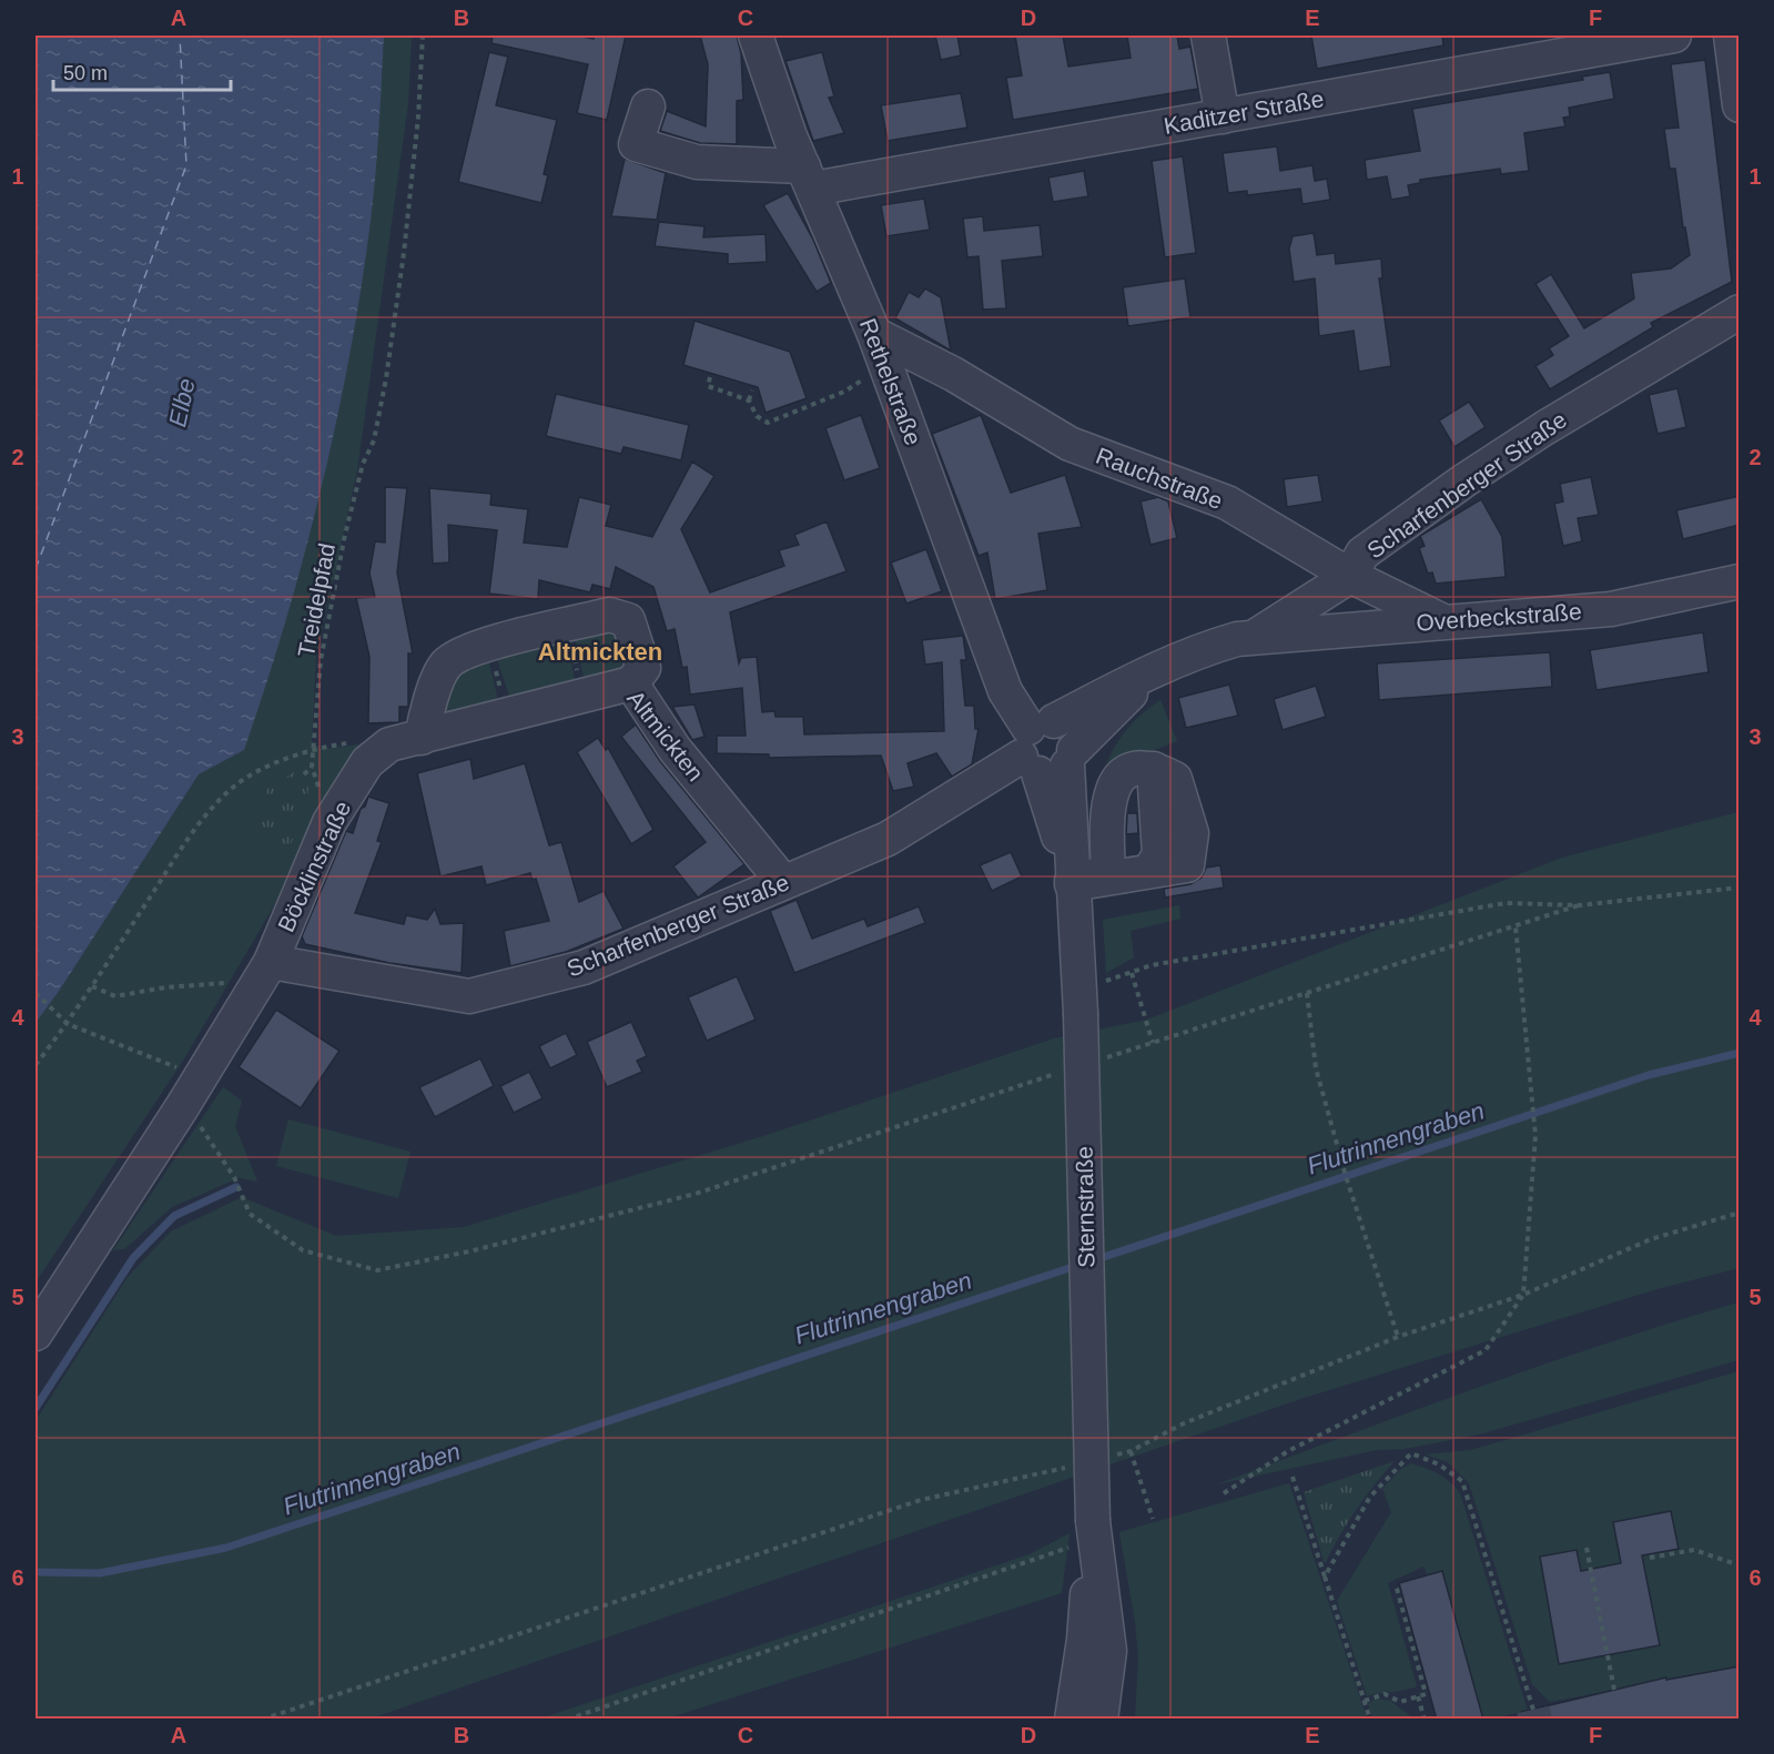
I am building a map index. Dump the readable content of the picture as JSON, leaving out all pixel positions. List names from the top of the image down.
{
  "streets": {
    "street": [
      "Kaditzer Straße",
      "Rethelstraße",
      "Rauchstraße",
      "Scharfenberger Straße",
      "Overbeckstraße",
      "Altmickten",
      "Böcklinstraße",
      "Sternstraße"
    ],
    "path": ["Treidelpfad"]
  },
  "crossings": [
    ["Kaditzer Straße", "Rethelstraße"],
    ["Rethelstraße", "Rauchstraße"],
    ["Rethelstraße", "Scharfenberger Straße"],
    ["Rethelstraße", "Sternstraße"],
    ["Rauchstraße", "Scharfenberger Straße"],
    ["Rauchstraße", "Overbeckstraße"],
    ["Scharfenberger Straße", "Overbeckstraße"],
    ["Scharfenberger Straße", "Altmickten"],
    ["Scharfenberger Straße", "Böcklinstraße"],
    ["Scharfenberger Straße", "Sternstraße"],
    ["Altmickten", "Böcklinstraße"]
  ],
  "districts": ["Altmickten"],
  "water": ["Elbe", "Flutrinnengraben"],
  "scale_bar": "50 m",
  "grid": {
    "columns": [
      "A",
      "B",
      "C",
      "D",
      "E",
      "F"
    ],
    "rows": [
      "1",
      "2",
      "3",
      "4",
      "5",
      "6"
    ]
  }
}
